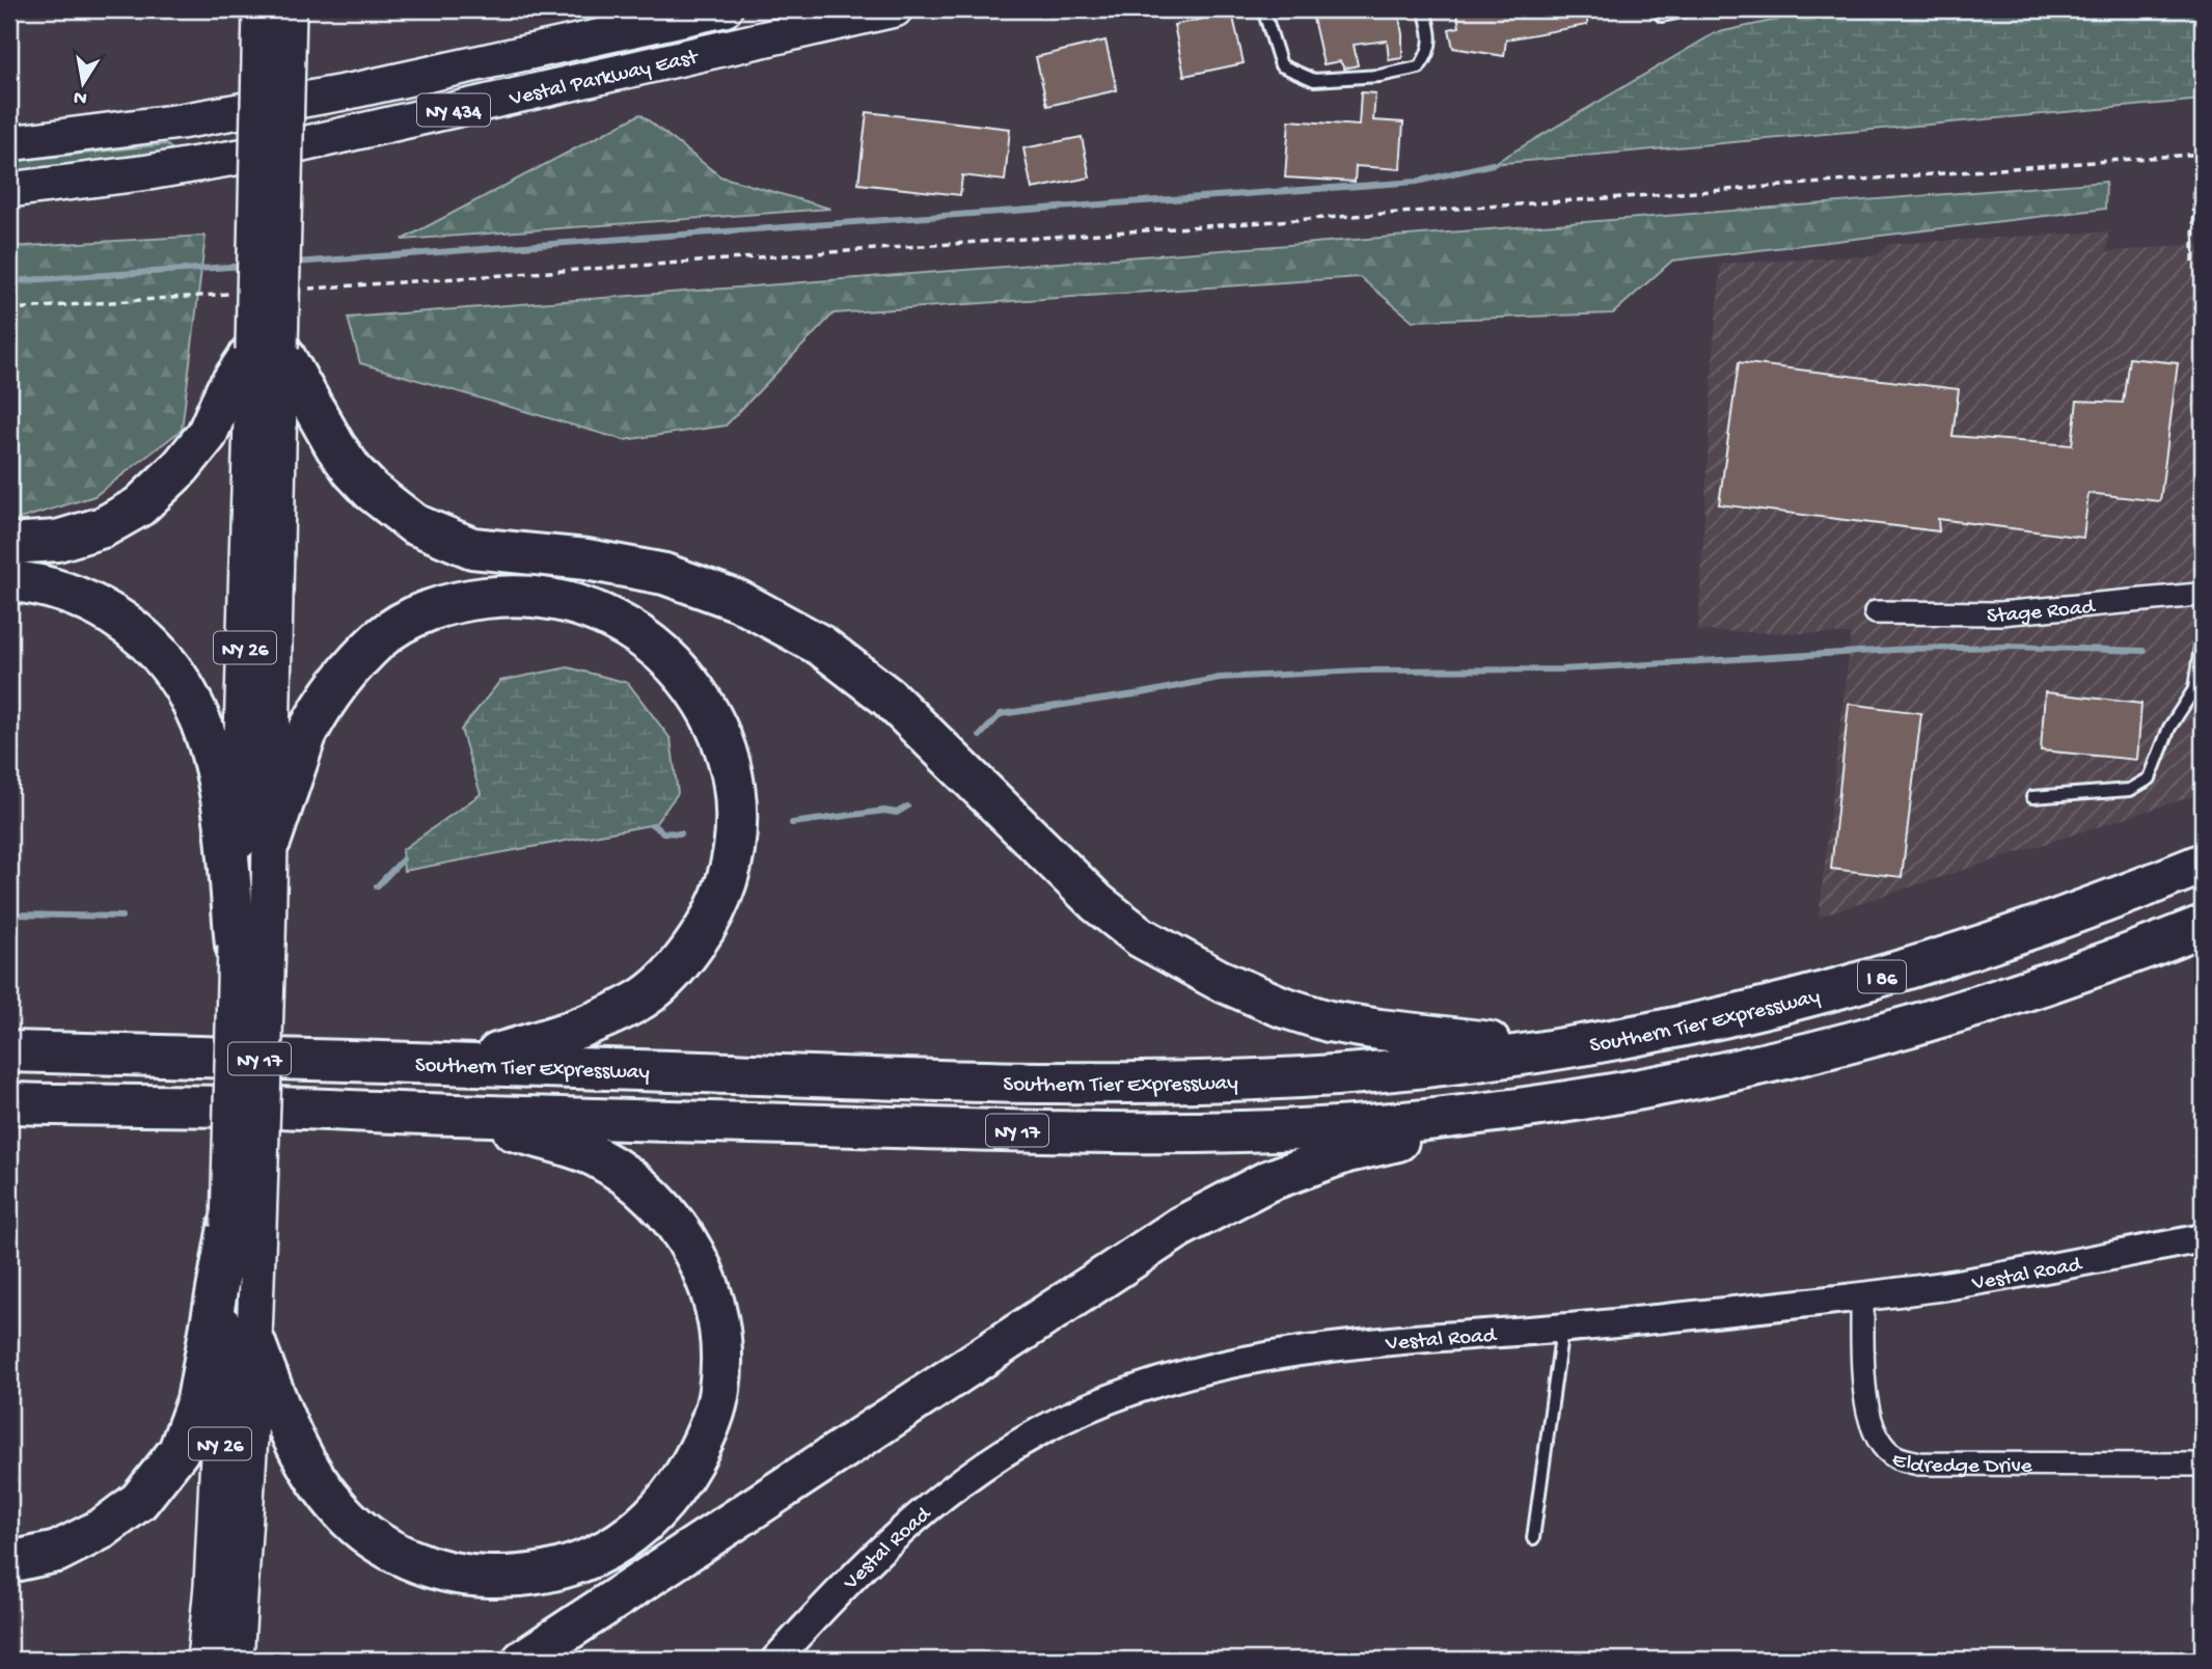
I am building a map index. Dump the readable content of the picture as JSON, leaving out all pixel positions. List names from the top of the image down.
{
  "streets": {
    "highway": ["I 86", "Southern Tier Expressway", "NY 17"],
    "main road": ["Vestal Parkway East", "NY 434", "NY 26"],
    "street": ["Stage Road", "Vestal Road", "Eldredge Drive"]
  },
  "crossings": [
    ["Vestal Road", "Eldredge Drive"]
  ],
  "north": "bottom"
}
